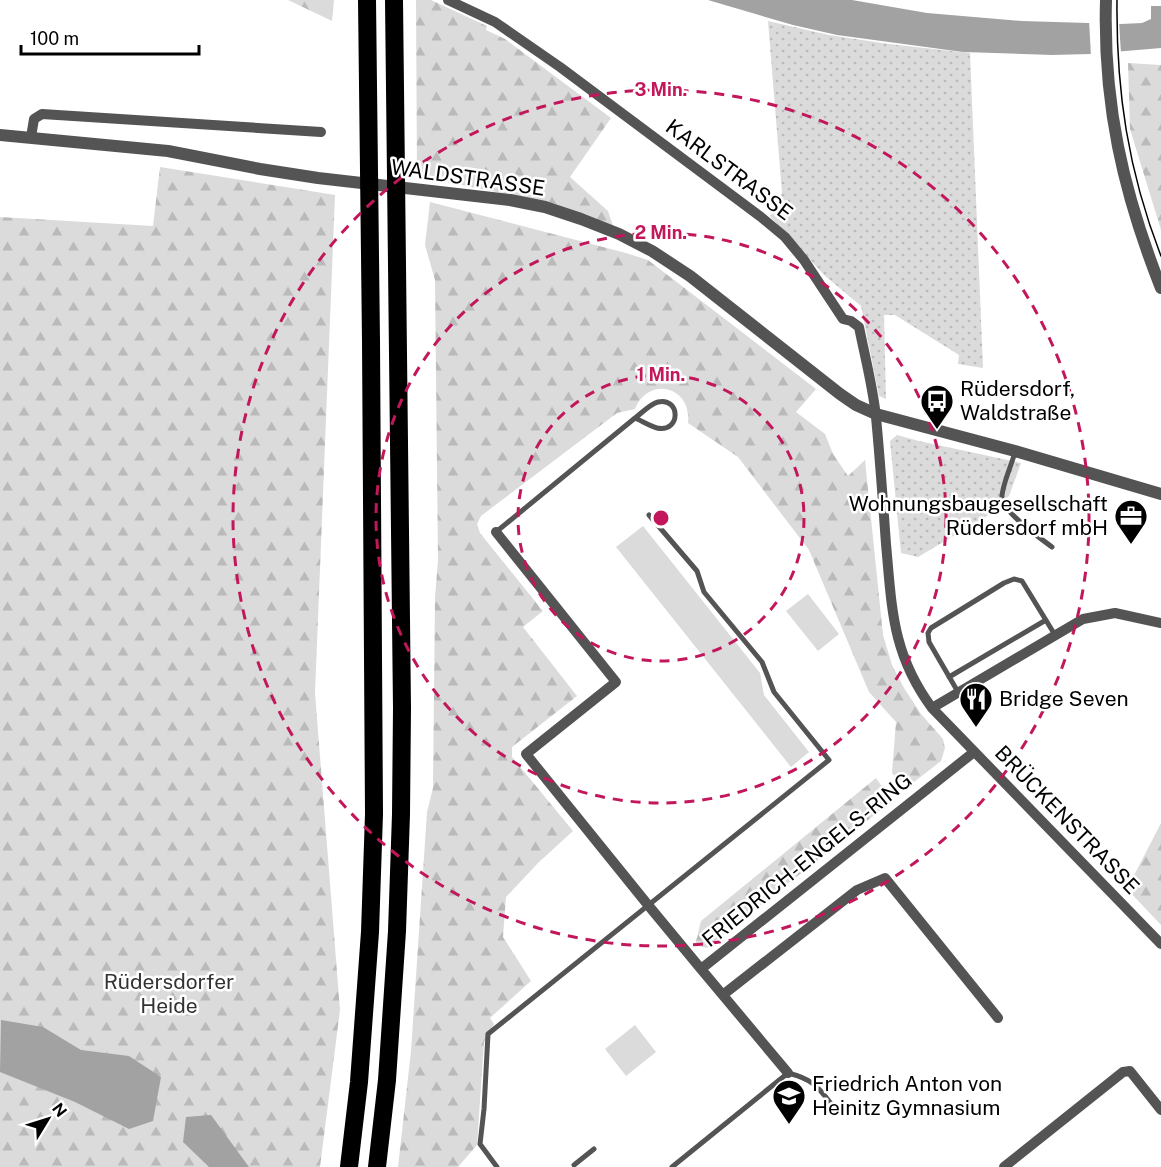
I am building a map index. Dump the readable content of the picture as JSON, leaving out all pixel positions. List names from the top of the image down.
{
  "streets": {
    "street": [
      "KARLSTRASSE",
      "WALDSTRASSE",
      "BRÜCKENSTRASSE",
      "FRIEDRICH-ENGELS-RING"
    ]
  },
  "crossings": [
    ["KARLSTRASSE", "WALDSTRASSE"],
    ["KARLSTRASSE", "BRÜCKENSTRASSE"],
    ["WALDSTRASSE", "BRÜCKENSTRASSE"],
    ["BRÜCKENSTRASSE", "FRIEDRICH-ENGELS-RING"]
  ],
  "parks": ["Rüdersdorfer Heide"],
  "places": {
    "bus stop": ["Rüdersdorf, Waldstraße"],
    "office": ["Wohnungsbaugesellschaft Rüdersdorf mbH"],
    "restaurant": ["Bridge Seven"],
    "school or university": ["Friedrich Anton von Heinitz Gymnasium"]
  },
  "scale_bar": "100 m",
  "north": "top right",
  "rings": ["3 Min.", "2 Min.", "1 Min."]
}
